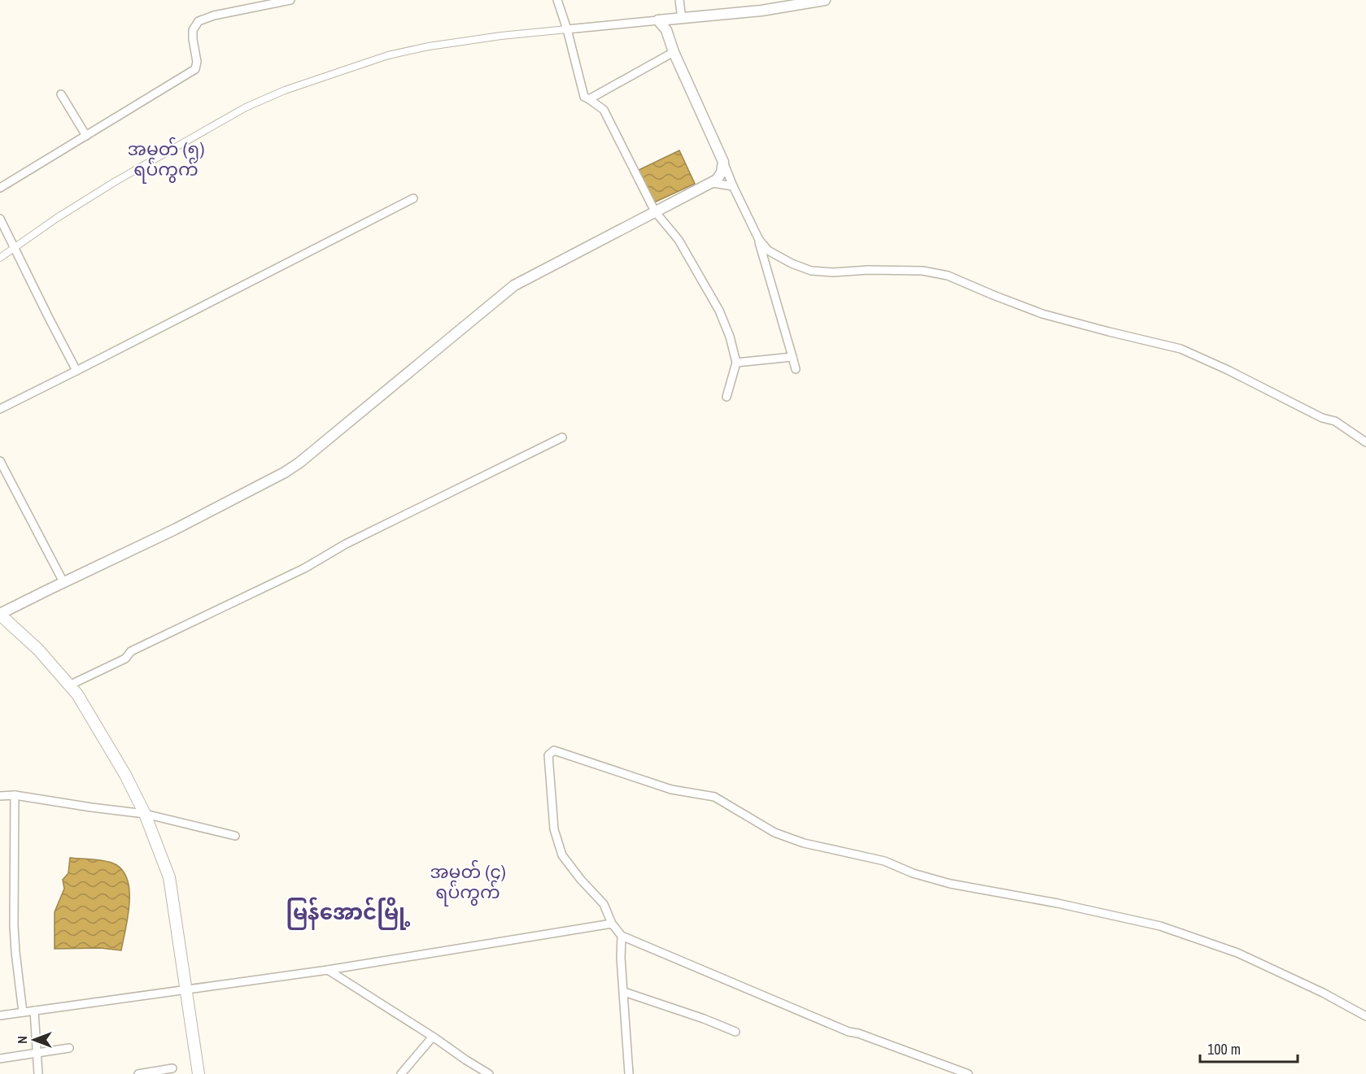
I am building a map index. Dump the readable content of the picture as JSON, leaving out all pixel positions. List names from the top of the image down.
{
  "districts": ["အမှတ် (၅) ရပ်ကွက်", "အမှတ် (၄) ရပ်ကွက်", "မြန်အောင်မြို့"],
  "scale_bar": "100 m",
  "north": "left"
}
